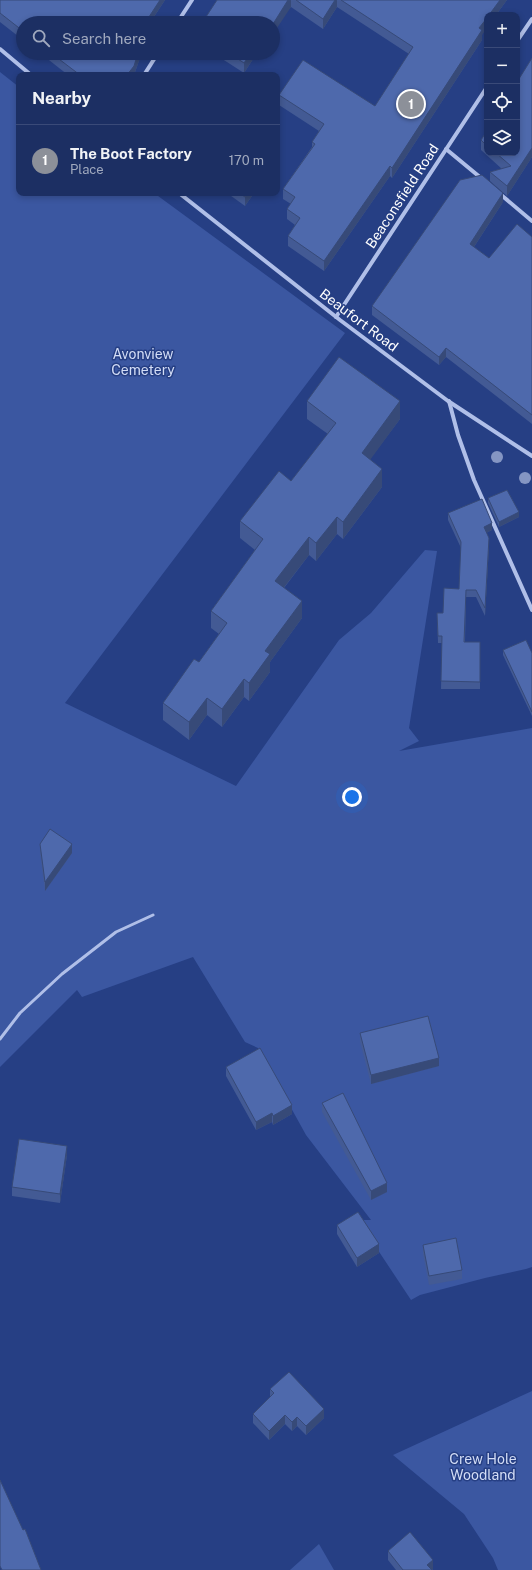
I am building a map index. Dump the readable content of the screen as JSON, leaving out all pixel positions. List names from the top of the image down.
{
  "streets": {
    "street": ["Beaconsfield Road", "Beaufort Road"]
  },
  "crossings": [
    ["Beaconsfield Road", "Beaufort Road"]
  ],
  "parks": ["Avonview Cemetery", "Crew Hole Woodland"],
  "page": {
    "map_buttons": ["+", "−"],
    "search": "Search here",
    "heading": "Nearby",
    "pins": "1",
    "list": [
      {
        "mark": "1",
        "name": "The Boot Factory",
        "note": "Place",
        "value": "170 m"
      }
    ]
  }
}
